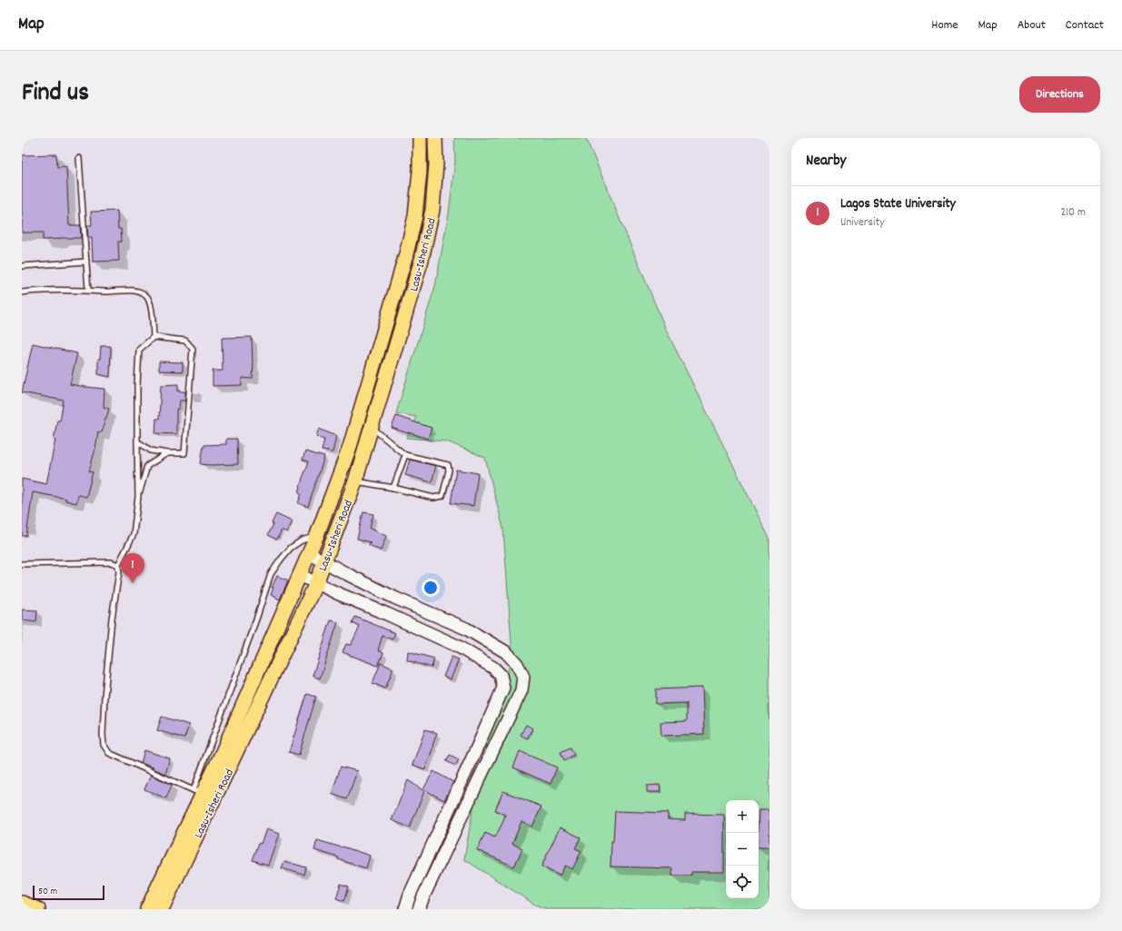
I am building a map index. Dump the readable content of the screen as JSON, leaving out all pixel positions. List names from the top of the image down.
{
  "streets": {
    "main road": ["Lasu-Isheri Road"]
  },
  "scale_bar": "50 m",
  "page": {
    "header": "Map",
    "nav": [
      "Home",
      "Map",
      "About",
      "Contact"
    ],
    "title": "Find us",
    "buttons": "Directions",
    "heading": "Nearby",
    "list": [
      {
        "mark": "1",
        "name": "Lagos State University",
        "note": "University",
        "value": "210 m"
      }
    ],
    "pins": "1",
    "map_buttons": ["+", "−"],
    "scale": "50 m"
  }
}
